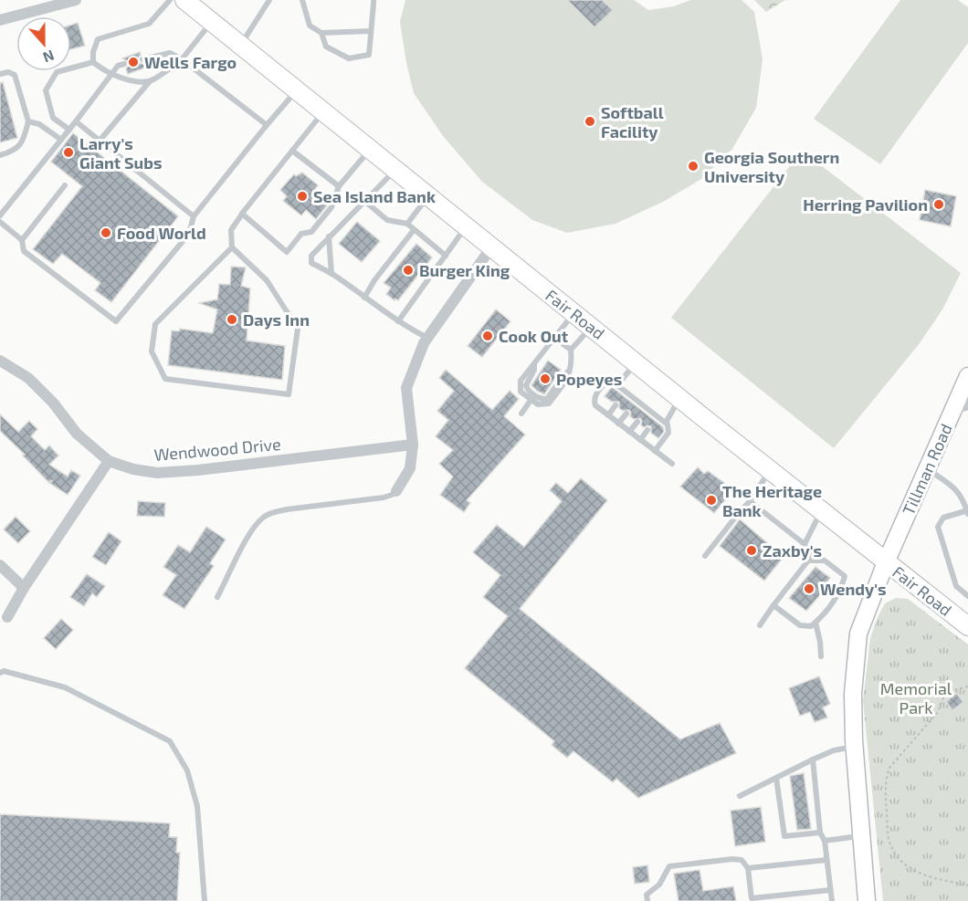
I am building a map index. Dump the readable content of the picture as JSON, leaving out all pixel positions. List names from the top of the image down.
{
  "streets": {
    "main road": ["Fair Road"],
    "street": ["Wendwood Drive", "Tillman Road"]
  },
  "crossings": [
    ["Fair Road", "Tillman Road"]
  ],
  "parks": ["Memorial Park"],
  "places": [
    "Wells Fargo",
    "Softball Facility",
    "Larry's Giant Subs",
    "Georgia Southern University",
    "Sea Island Bank",
    "Herring Pavilion",
    "Food World",
    "Burger King",
    "Days Inn",
    "Cook Out",
    "Popeyes",
    "The Heritage Bank",
    "Zaxby's",
    "Wendy's"
  ],
  "north": "bottom"
}
